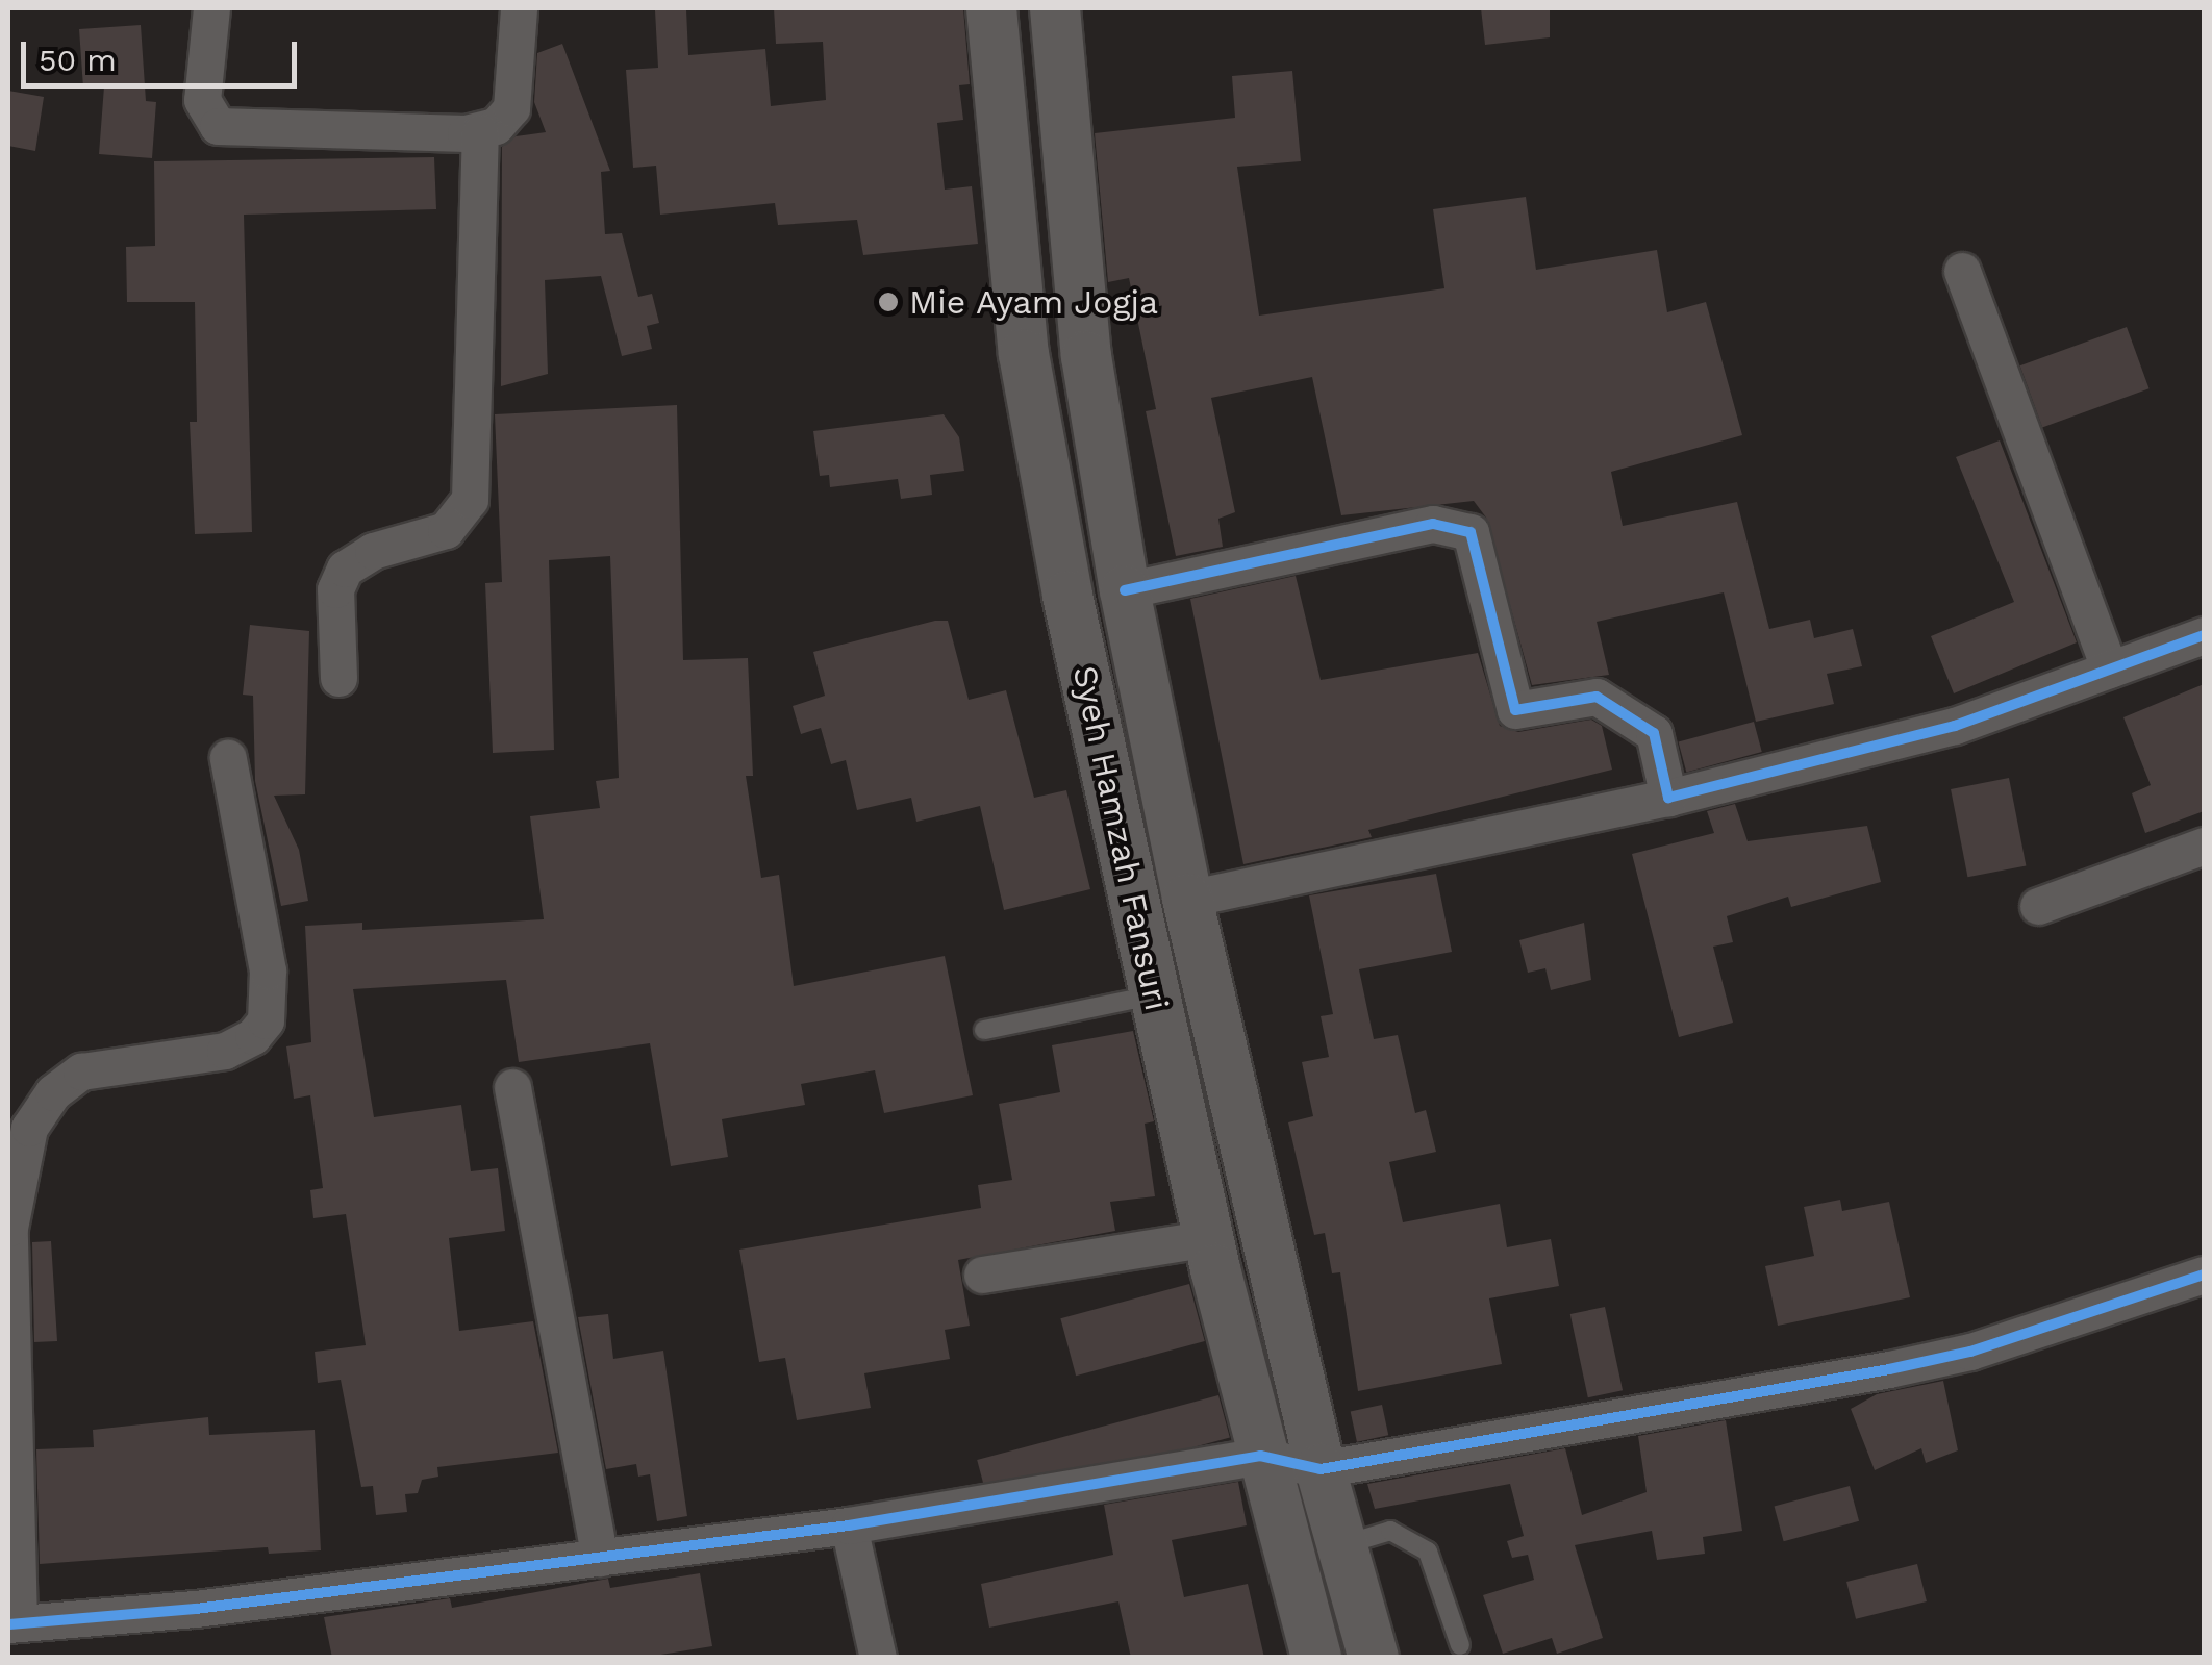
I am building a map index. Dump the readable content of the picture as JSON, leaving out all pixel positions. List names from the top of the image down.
{
  "streets": {
    "main road": ["Syeh Hamzah Fansuri"]
  },
  "places": ["Mie Ayam Jogja"],
  "scale_bar": "50 m"
}
